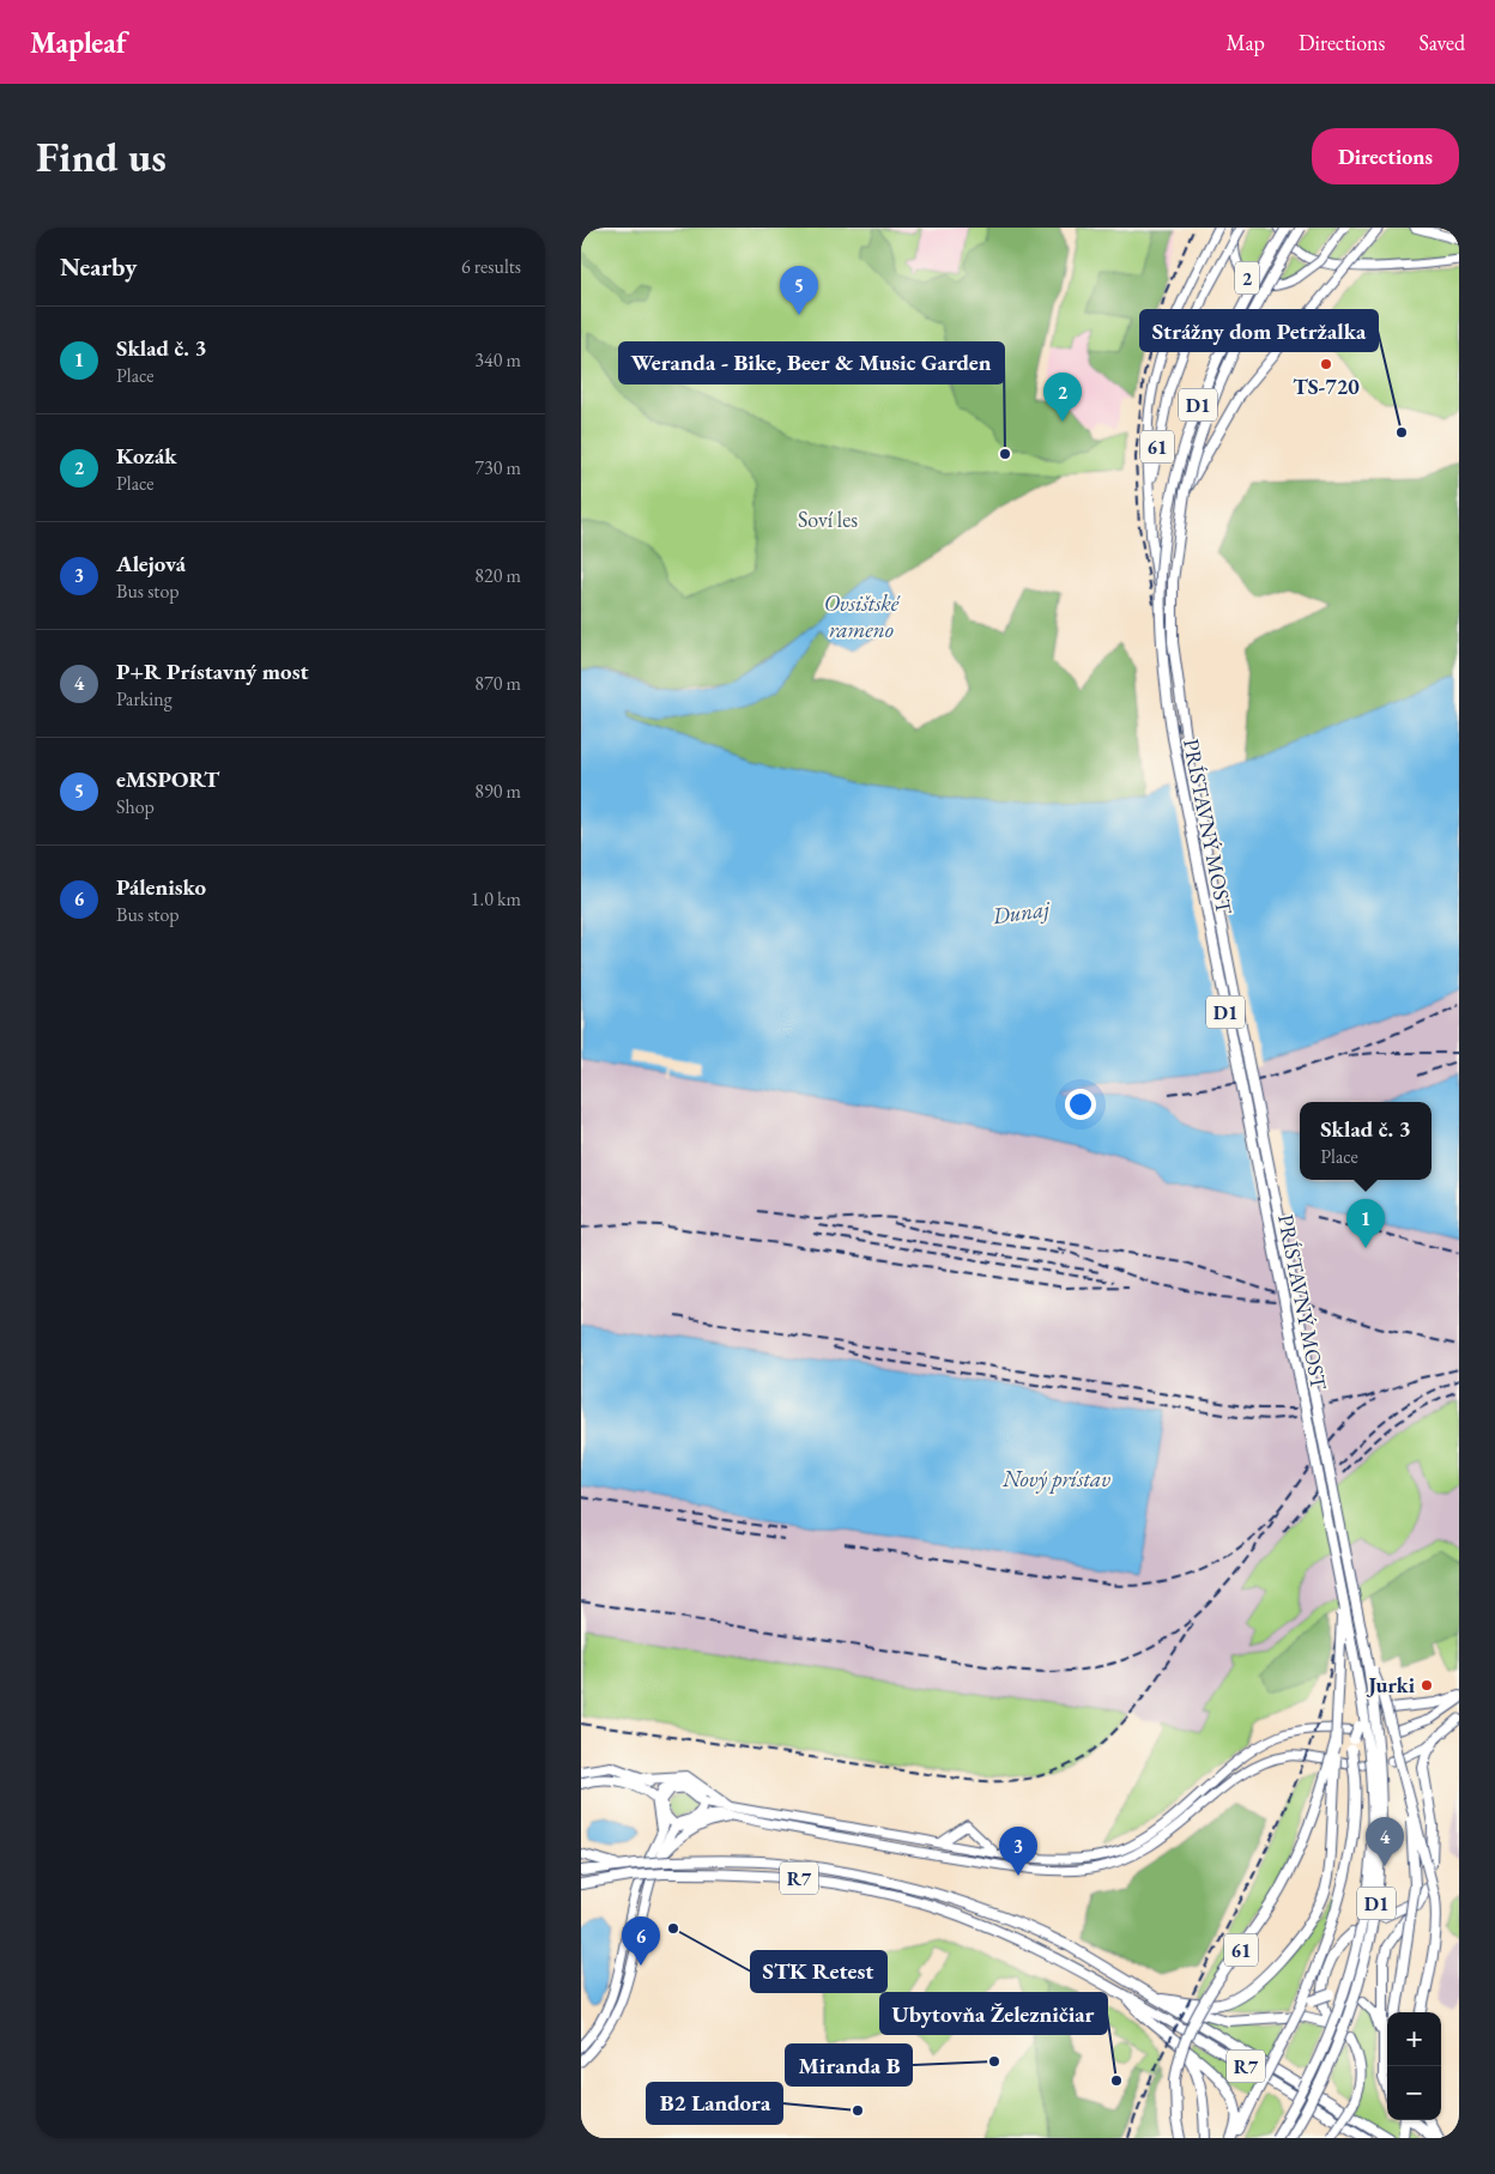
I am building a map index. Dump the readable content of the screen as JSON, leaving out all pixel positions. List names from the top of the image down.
{
  "streets": {
    "highway": [
      "D1",
      "61",
      "PRÍSTAVNÝ MOST",
      "R7"
    ],
    "main road": ["2"]
  },
  "crossings": [
    ["D1", "61"],
    ["D1", "PRÍSTAVNÝ MOST"],
    ["61", "PRÍSTAVNÝ MOST"]
  ],
  "water": ["Ovsištské rameno", "Dunaj", "Nový prístav"],
  "parks": ["Soví les"],
  "places": [
    "TS-720",
    "Strážny dom Petržalka",
    "Weranda - Bike, Beer & Music Garden",
    "Jurki",
    "STK Retest",
    "Miranda B",
    "Ubytovňa Železničiar",
    "B2 Landora"
  ],
  "page": {
    "header": "Mapleaf",
    "nav": ["Map", "Directions", "Saved"],
    "buttons": "Directions",
    "title": "Find us",
    "heading": ["Nearby", "6 results"],
    "pins": [
      "5",
      "2",
      "1",
      "4",
      "3",
      "6"
    ],
    "list": [
      {
        "mark": "1",
        "name": "Sklad č. 3",
        "note": "Place",
        "value": "340 m"
      },
      {
        "mark": "2",
        "name": "Kozák",
        "note": "Place",
        "value": "730 m"
      },
      {
        "mark": "3",
        "name": "Alejová",
        "note": "Bus stop",
        "value": "820 m"
      },
      {
        "mark": "4",
        "name": "P+R Prístavný most",
        "note": "Parking",
        "value": "870 m"
      },
      {
        "mark": "5",
        "name": "eMSPORT",
        "note": "Shop",
        "value": "890 m"
      },
      {
        "mark": "6",
        "name": "Pálenisko",
        "note": "Bus stop",
        "value": "1.0 km"
      }
    ],
    "popup": ["Sklad č. 3", "Place"],
    "map_buttons": ["+", "−"]
  }
}
